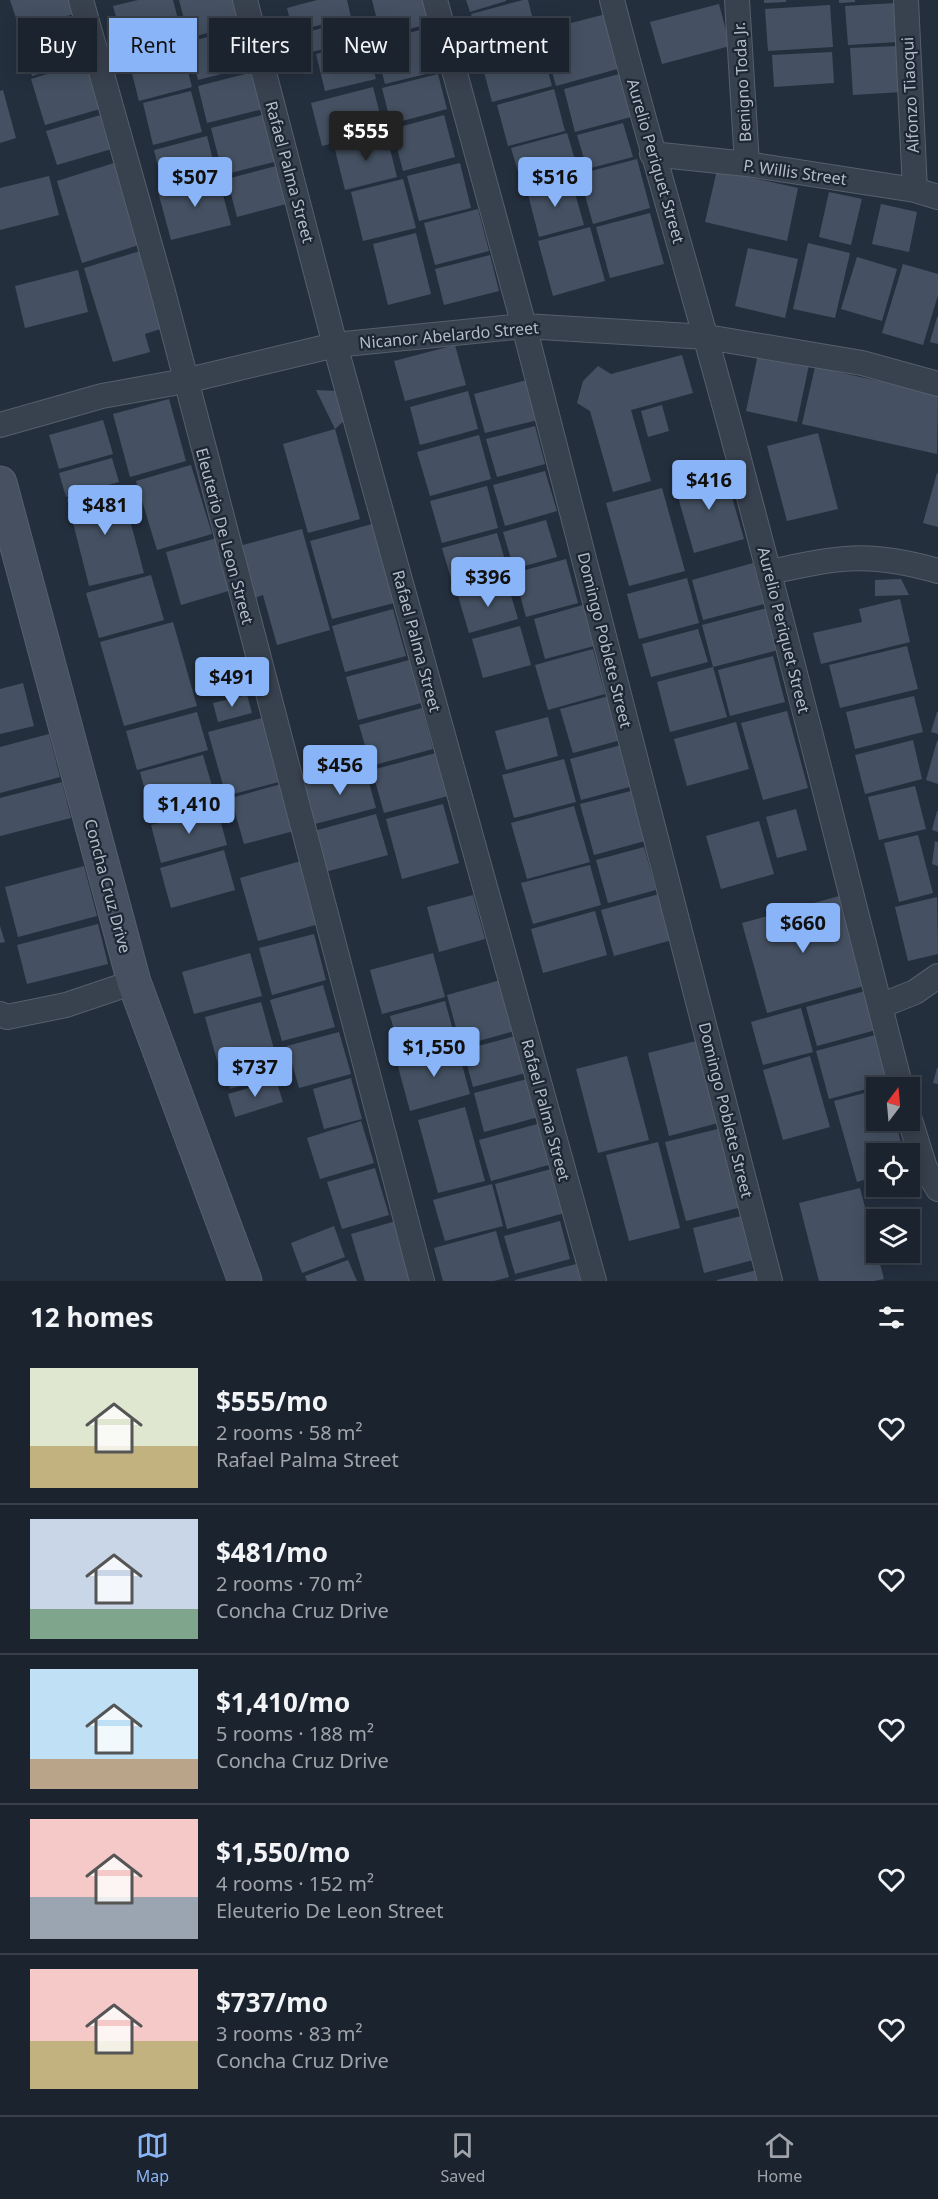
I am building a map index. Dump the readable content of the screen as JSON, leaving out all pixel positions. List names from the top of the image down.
{
  "streets": {
    "street": [
      "Benigno Toda Jr.",
      "Alfonzo Tiaoqui",
      "Aurelio Periquet Street",
      "Rafael Palma Street",
      "P. Willis Street",
      "Nicanor Abelardo Street",
      "Eleuterio De Leon Street",
      "Domingo Poblete Street",
      "Concha Cruz Drive"
    ]
  },
  "crossings": [
    ["Benigno Toda Jr.", "P. Willis Street"],
    ["Alfonzo Tiaoqui", "P. Willis Street"],
    ["Aurelio Periquet Street", "P. Willis Street"],
    ["Aurelio Periquet Street", "Nicanor Abelardo Street"],
    ["Rafael Palma Street", "Nicanor Abelardo Street"],
    ["Nicanor Abelardo Street", "Eleuterio De Leon Street"],
    ["Nicanor Abelardo Street", "Domingo Poblete Street"]
  ],
  "north": "top",
  "page": {
    "chip": [
      "Buy",
      "Rent",
      "Filters",
      "New",
      "Apartment"
    ],
    "price": [
      "$555",
      "$507",
      "$516",
      "$416",
      "$481",
      "$396",
      "$491",
      "$456",
      "$1,410",
      "$660",
      "$1,550",
      "$737"
    ],
    "heading": "12 homes",
    "list": [
      {
        "name": "$555/mo",
        "note": "2 rooms · 58 m² · Rafael Palma Street"
      },
      {
        "name": "$481/mo",
        "note": "2 rooms · 70 m² · Concha Cruz Drive"
      },
      {
        "name": "$1,410/mo",
        "note": "5 rooms · 188 m² · Concha Cruz Drive"
      },
      {
        "name": "$1,550/mo",
        "note": "4 rooms · 152 m² · Eleuterio De Leon Street"
      },
      {
        "name": "$737/mo",
        "note": "3 rooms · 83 m² · Concha Cruz Drive"
      }
    ],
    "tabs": ["Map", "Saved", "Home"]
  }
}
